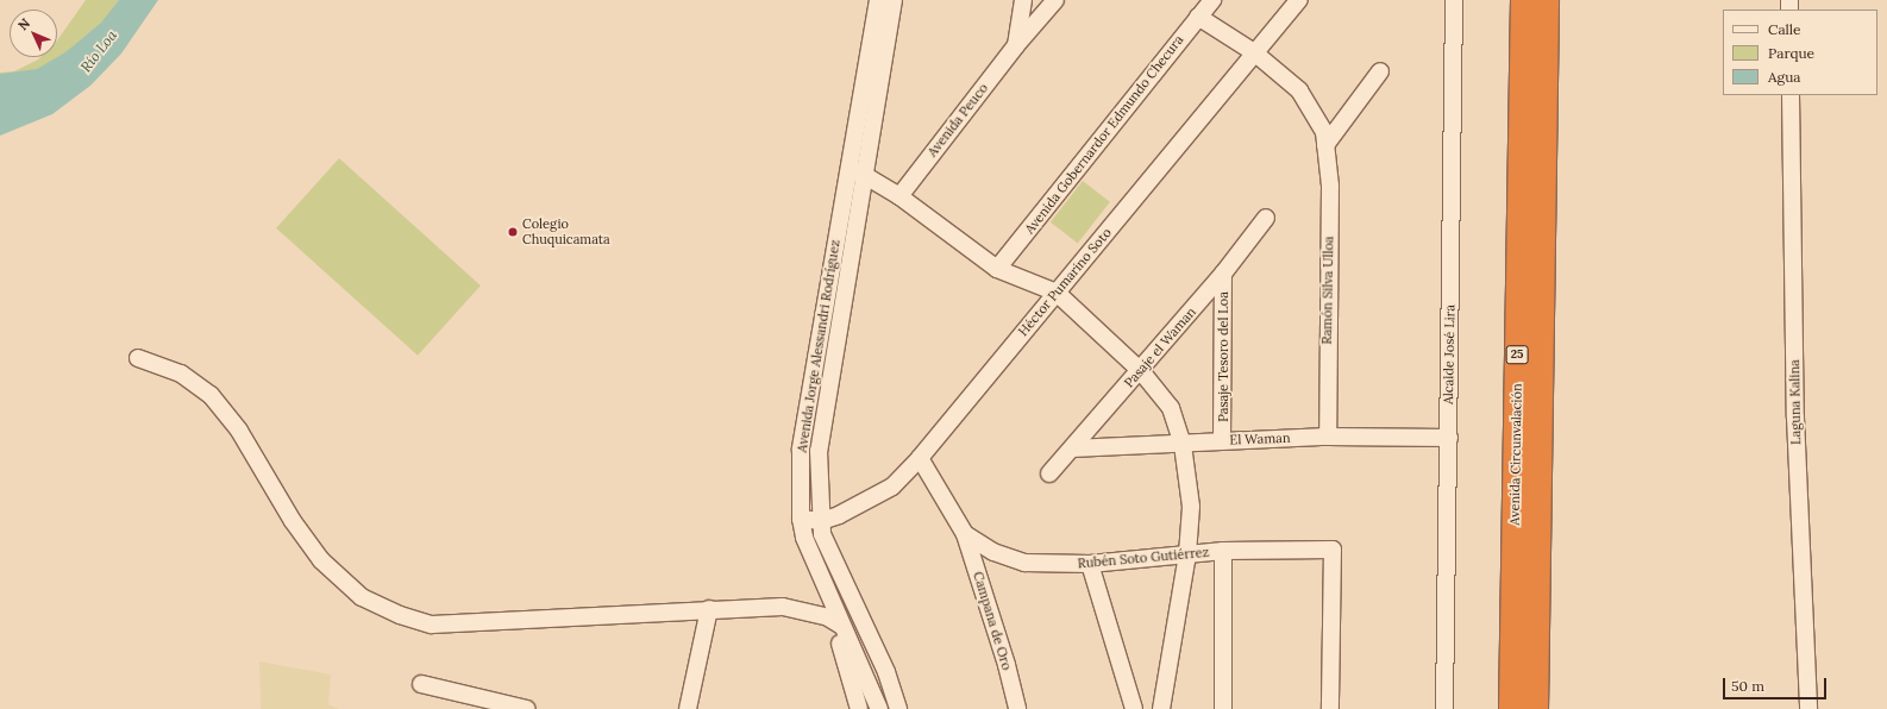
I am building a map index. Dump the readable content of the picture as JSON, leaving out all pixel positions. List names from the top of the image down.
{
  "streets": {
    "highway": ["25", "Avenida Circunvalación"],
    "street": [
      "Avenida Peuco",
      "Avenida Gobernardor Edmundo Checura",
      "Héctor Pumarino Soto",
      "Ramón Silva Ulloa",
      "Avenida Jorge Alessandri Rodríguez",
      "Pasaje el Waman",
      "Alcalde José Lira",
      "Pasaje Tesoro del Loa",
      "Laguna Kalina",
      "El Waman",
      "Rubén Soto Gutiérrez",
      "Campana de Oro"
    ]
  },
  "crossings": [
    ["Avenida Gobernardor Edmundo Checura", "Ramón Silva Ulloa"],
    ["Héctor Pumarino Soto", "Ramón Silva Ulloa"],
    ["Héctor Pumarino Soto", "Avenida Jorge Alessandri Rodríguez"],
    ["Héctor Pumarino Soto", "Rubén Soto Gutiérrez"],
    ["Ramón Silva Ulloa", "El Waman"],
    ["Pasaje el Waman", "Pasaje Tesoro del Loa"],
    ["Pasaje el Waman", "El Waman"],
    ["Alcalde José Lira", "El Waman"],
    ["Pasaje Tesoro del Loa", "El Waman"],
    ["Rubén Soto Gutiérrez", "Campana de Oro"]
  ],
  "water": ["Río Loa"],
  "places": ["Colegio Chuquicamata"],
  "legend": ["Calle", "Parque", "Agua"],
  "scale_bar": "50 m",
  "north": "top left"
}
